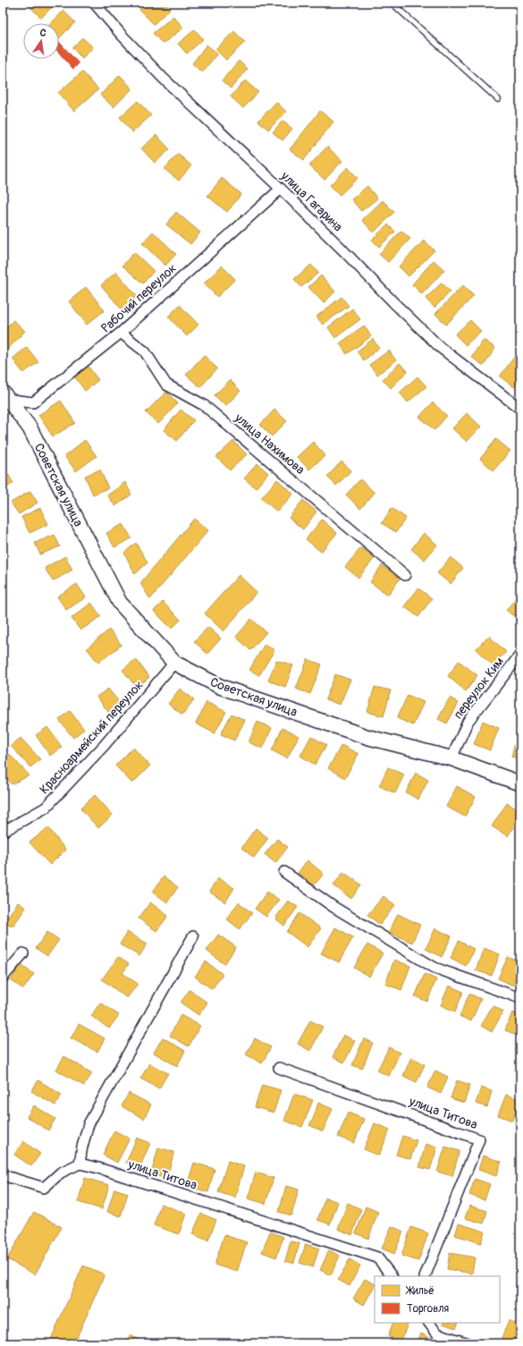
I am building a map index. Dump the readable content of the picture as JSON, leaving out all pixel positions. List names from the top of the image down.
{
  "streets": {
    "street": [
      "улица Гагарина",
      "Рабочий переулок",
      "улица Нахимова",
      "Советская улица",
      "переулок Ким",
      "Красноармейский переулок",
      "улица Титова"
    ]
  },
  "crossings": [
    ["улица Гагарина", "Рабочий переулок"],
    ["Рабочий переулок", "улица Нахимова"],
    ["Рабочий переулок", "Советская улица"],
    ["Советская улица", "переулок Ким"],
    ["Советская улица", "Красноармейский переулок"]
  ],
  "legend": ["Жильё", "Торговля"],
  "north": "top"
}
